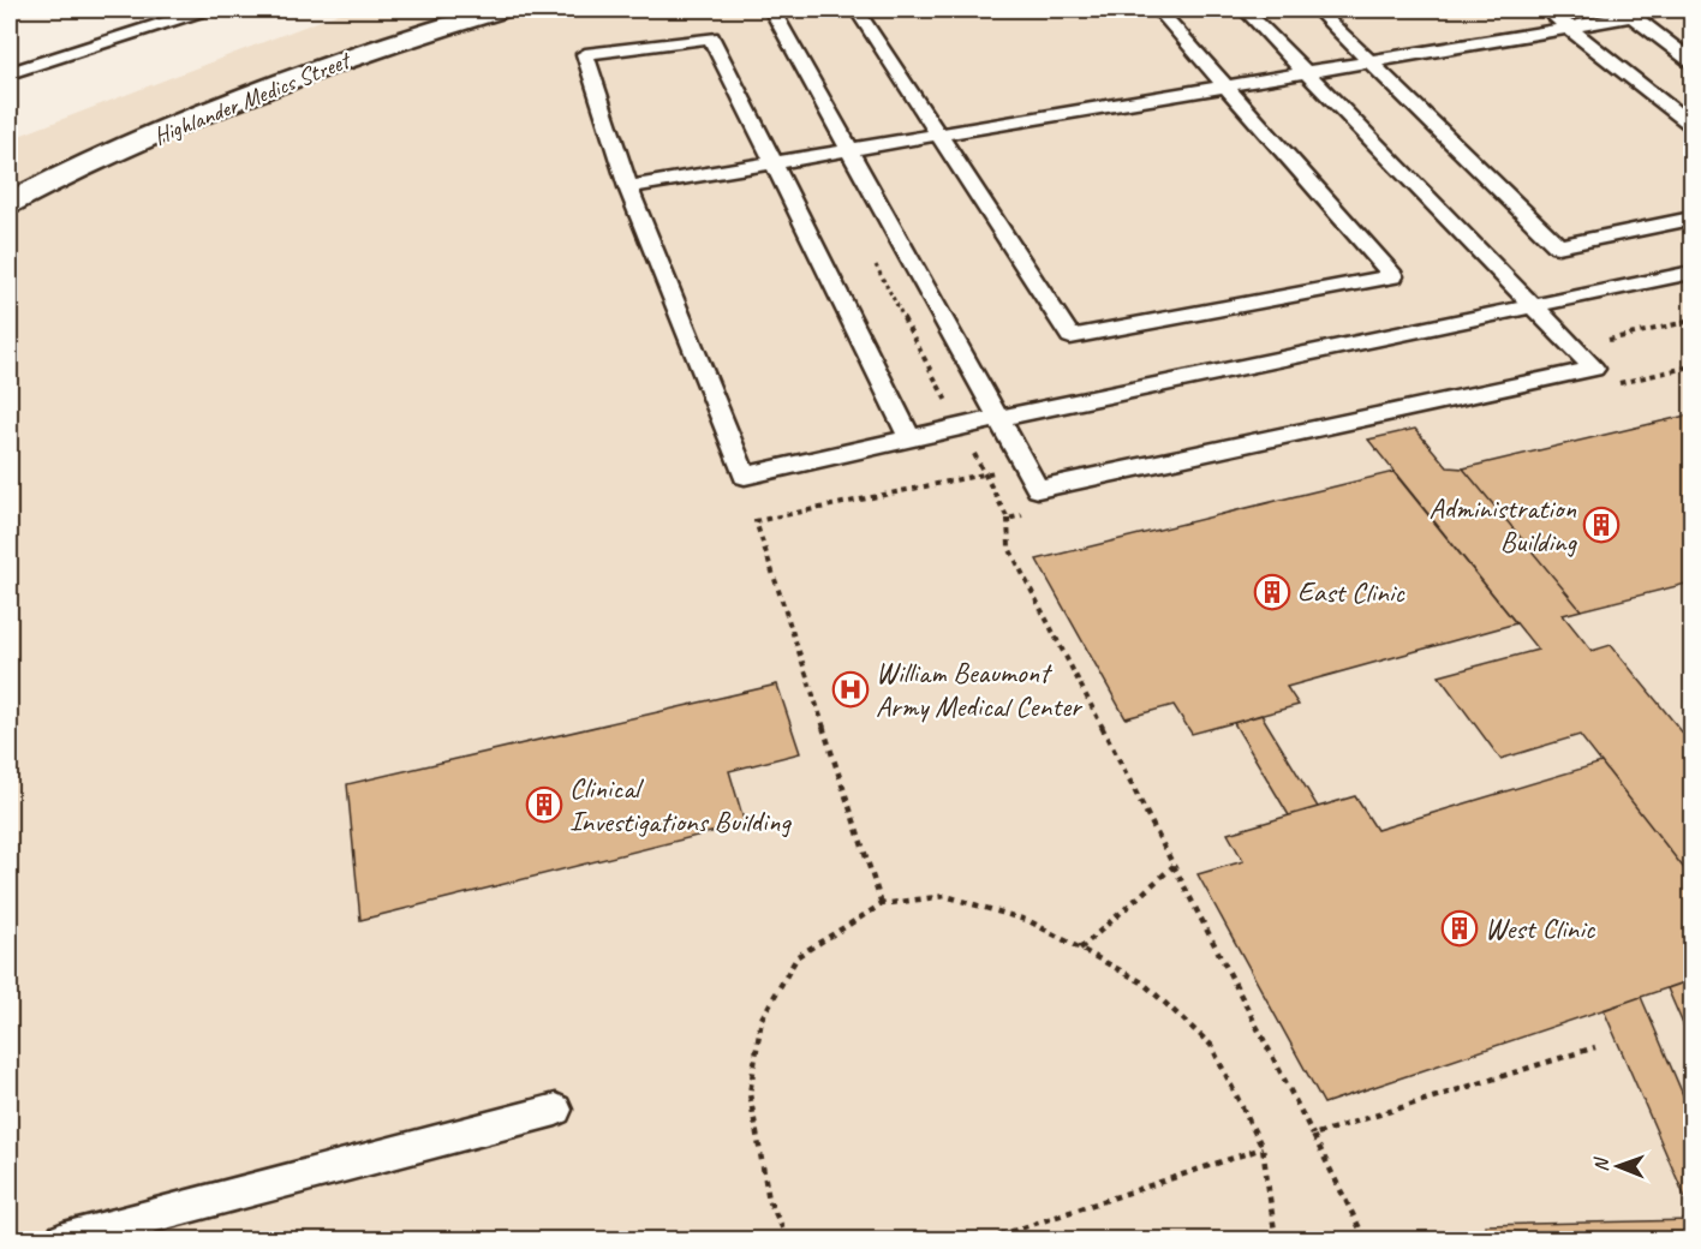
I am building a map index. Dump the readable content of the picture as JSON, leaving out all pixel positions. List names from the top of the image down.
{
  "streets": {
    "street": ["Highlander Medics Street"]
  },
  "places": {
    "building": [
      "Administration Building",
      "East Clinic",
      "Clinical Investigations Building",
      "West Clinic"
    ],
    "hospital": ["William Beaumont Army Medical Center"]
  },
  "north": "left"
}
